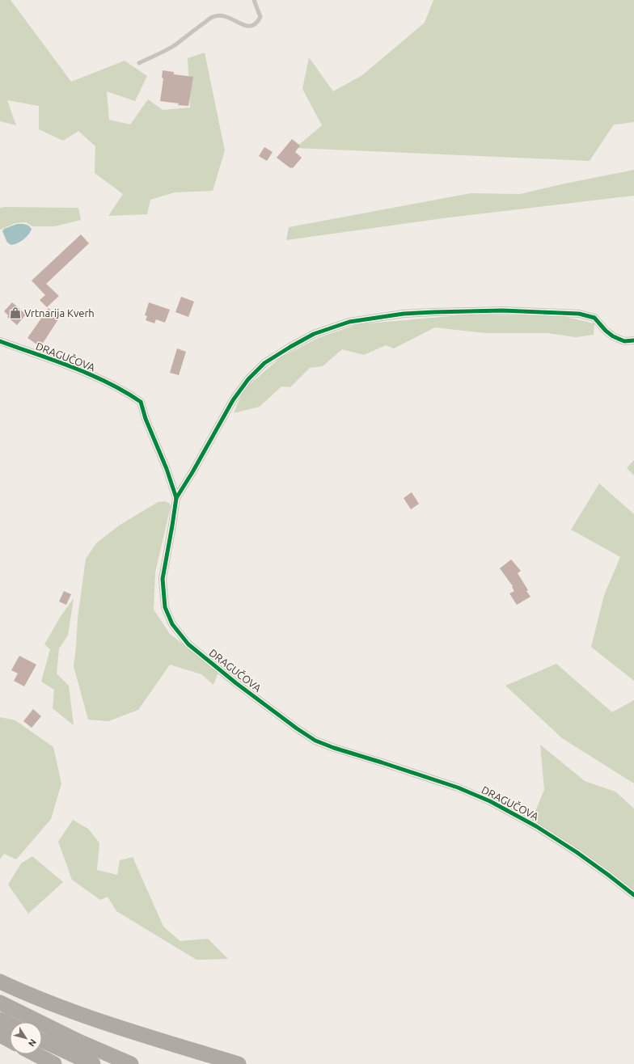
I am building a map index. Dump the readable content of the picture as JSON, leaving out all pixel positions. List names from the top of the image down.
{
  "streets": {
    "street": ["DRAGUČOVA"]
  },
  "places": {
    "shop": ["Vrtnarija Kverh"]
  },
  "north": "bottom right"
}
